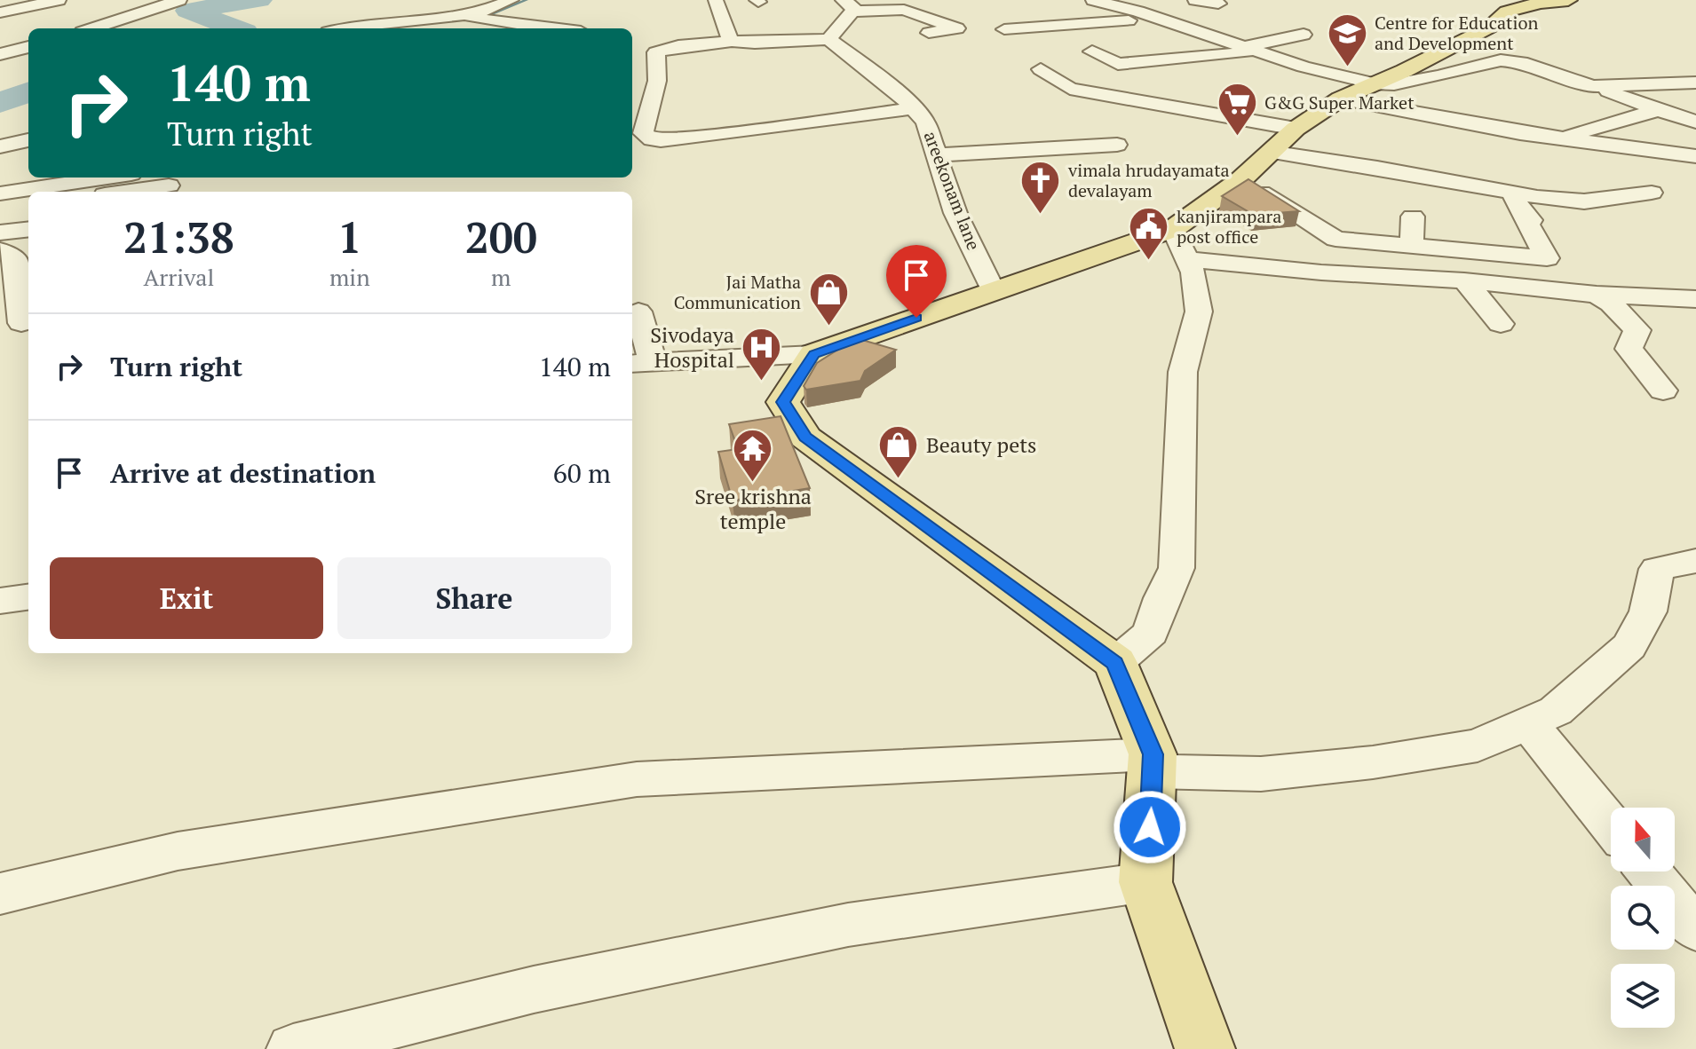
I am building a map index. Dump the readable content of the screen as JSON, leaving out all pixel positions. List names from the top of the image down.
{
  "streets": {
    "street": ["areekonam lane"]
  },
  "places": {
    "school or university": ["Centre for Education and Development"],
    "supermarket": ["G&G Super Market"],
    "church": ["vimala hrudayamata devalayam"],
    "public building": ["kanjirampara post office"],
    "shop": ["Jai Matha Communication", "Beauty pets"],
    "hospital": ["Sivodaya Hospital"],
    "temple": ["Sree krishna temple"]
  },
  "north": "top",
  "page": {
    "turn": ["140 m", "Turn right"],
    "eta": [
      "21:38",
      "Arrival",
      "1",
      "min",
      "200",
      "m"
    ],
    "list": [
      {
        "name": "Turn right",
        "value": "140 m"
      },
      {
        "name": "Arrive at destination",
        "value": "60 m"
      }
    ],
    "buttons": ["Exit", "Share"]
  }
}
